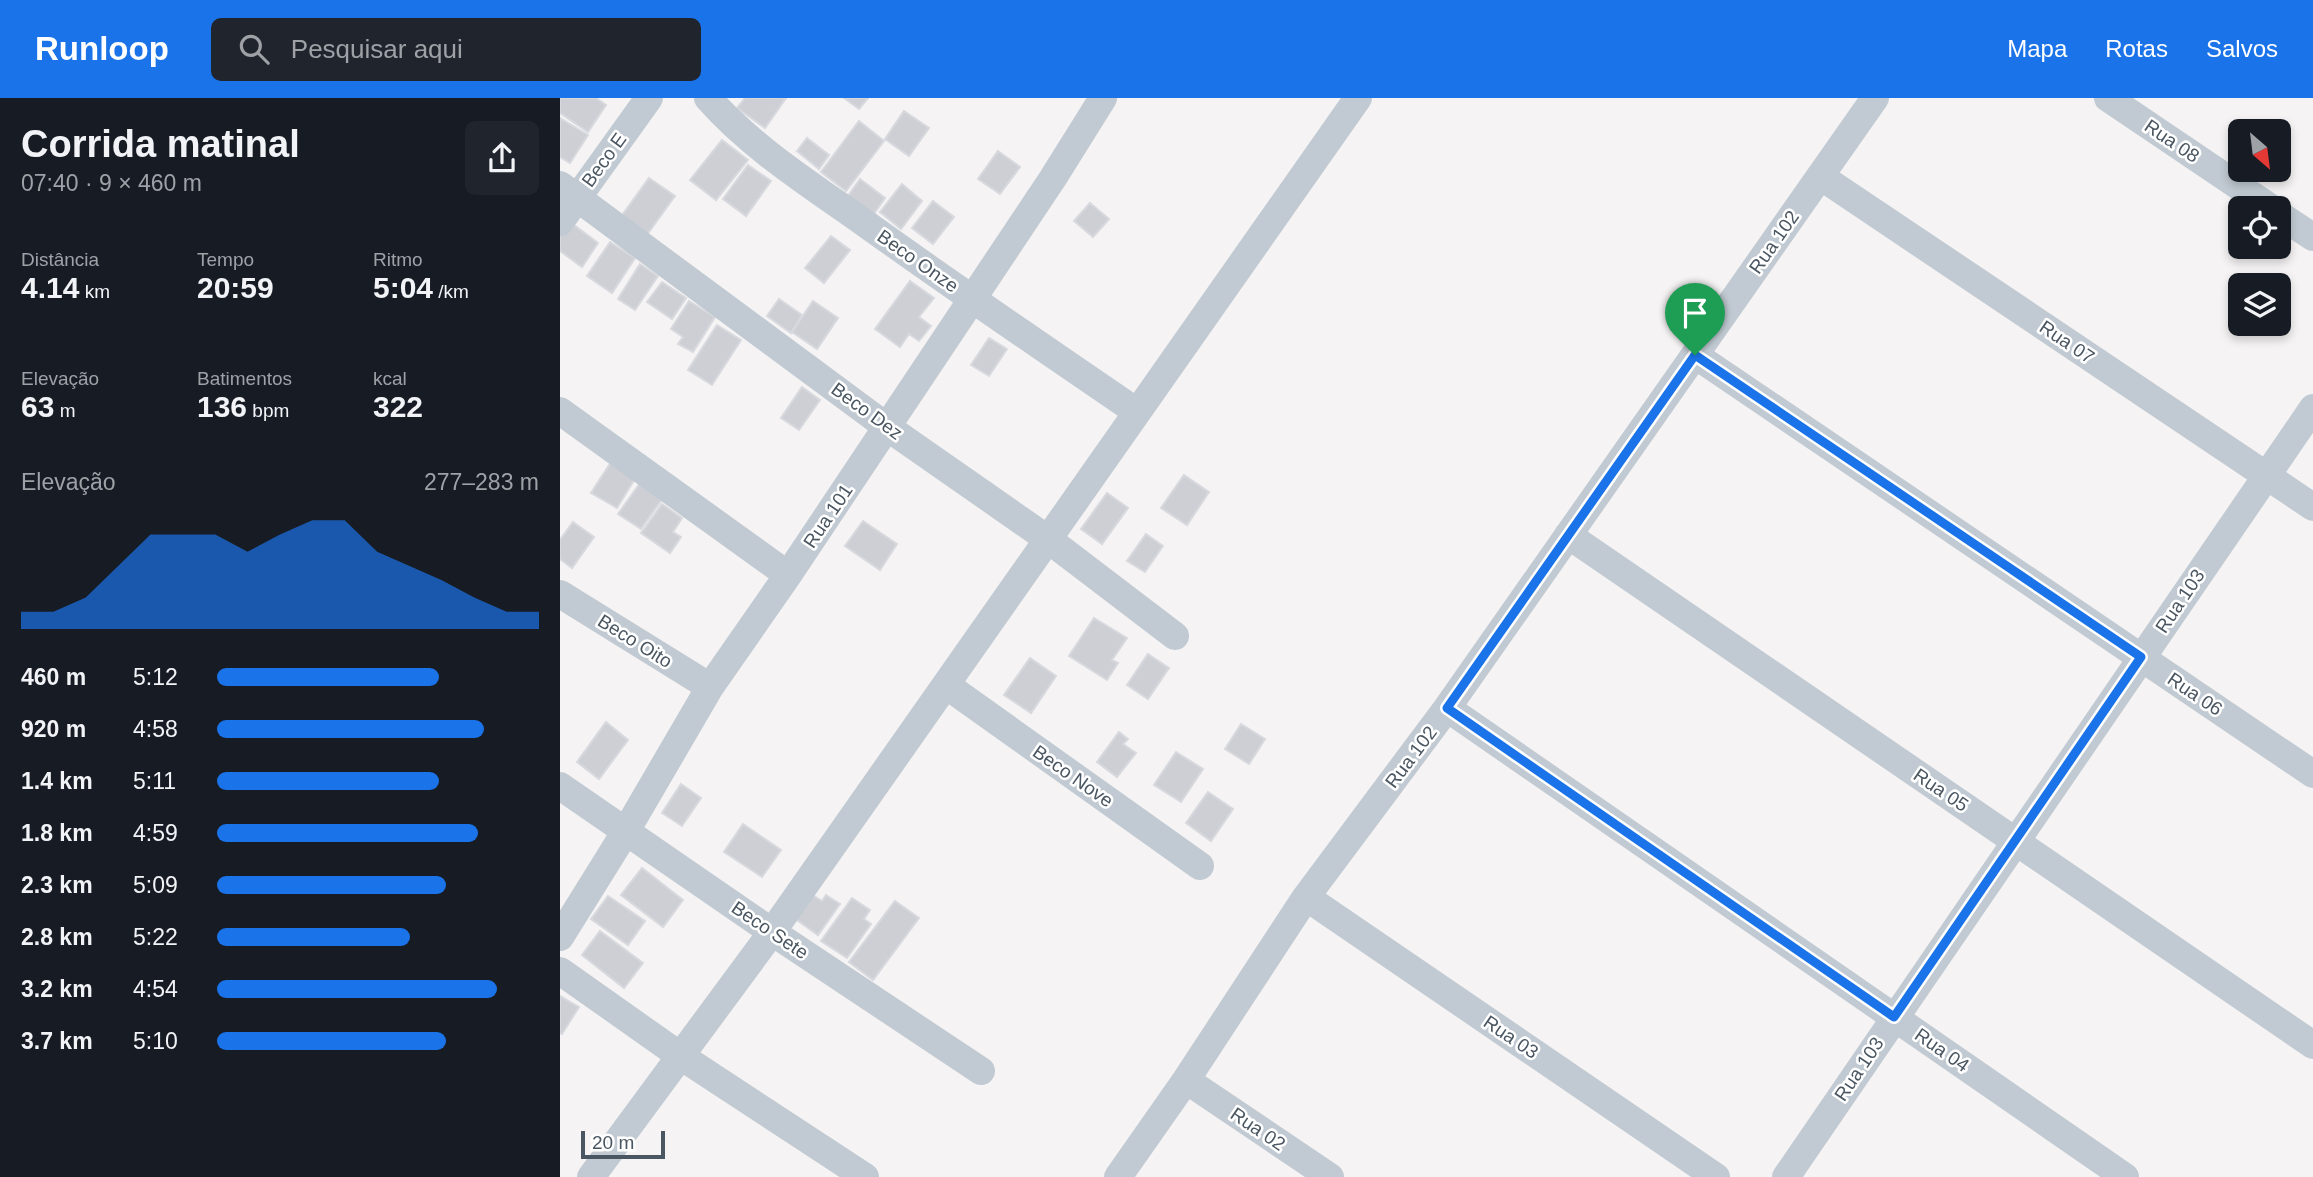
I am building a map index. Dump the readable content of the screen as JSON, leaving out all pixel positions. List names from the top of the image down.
{
  "streets": {
    "street": [
      "Rua 08",
      "Beco E",
      "Rua 102",
      "Beco Onze",
      "Rua 07",
      "Beco Dez",
      "Rua 101",
      "Rua 103",
      "Beco Oito",
      "Rua 06",
      "Beco Nove",
      "Rua 05",
      "Beco Sete",
      "Rua 03",
      "Rua 04",
      "Rua 02"
    ]
  },
  "crossings": [
    ["Beco E", "Beco Dez"],
    ["Rua 102", "Rua 07"],
    ["Rua 102", "Rua 06"],
    ["Rua 102", "Rua 05"],
    ["Rua 102", "Rua 03"],
    ["Rua 102", "Rua 04"],
    ["Rua 102", "Rua 02"],
    ["Beco Onze", "Rua 101"],
    ["Rua 07", "Rua 103"],
    ["Beco Dez", "Rua 101"],
    ["Rua 101", "Beco Oito"],
    ["Rua 101", "Beco Sete"],
    ["Rua 103", "Rua 06"],
    ["Rua 103", "Rua 05"],
    ["Rua 103", "Rua 04"]
  ],
  "scale_bar": "20 m",
  "north": "bottom right",
  "page": {
    "header": "Runloop",
    "search": "Pesquisar aqui",
    "nav": ["Mapa", "Rotas", "Salvos"],
    "heading": ["Corrida matinal", "07:40 · 9 × 460 m"],
    "stats": [
      ["Distância", "4.14 km"],
      ["Tempo", "20:59"],
      ["Ritmo", "5:04 /km"],
      ["Elevação", "63 m"],
      ["Batimentos", "136 bpm"],
      ["kcal", "322"]
    ],
    "chart": ["Elevação", "277–283 m"],
    "list": [
      {
        "name": "460 m",
        "note": "5:12"
      },
      {
        "name": "920 m",
        "note": "4:58"
      },
      {
        "name": "1.4 km",
        "note": "5:11"
      },
      {
        "name": "1.8 km",
        "note": "4:59"
      },
      {
        "name": "2.3 km",
        "note": "5:09"
      },
      {
        "name": "2.8 km",
        "note": "5:22"
      },
      {
        "name": "3.2 km",
        "note": "4:54"
      },
      {
        "name": "3.7 km",
        "note": "5:10"
      }
    ],
    "scale": "20 m"
  }
}
